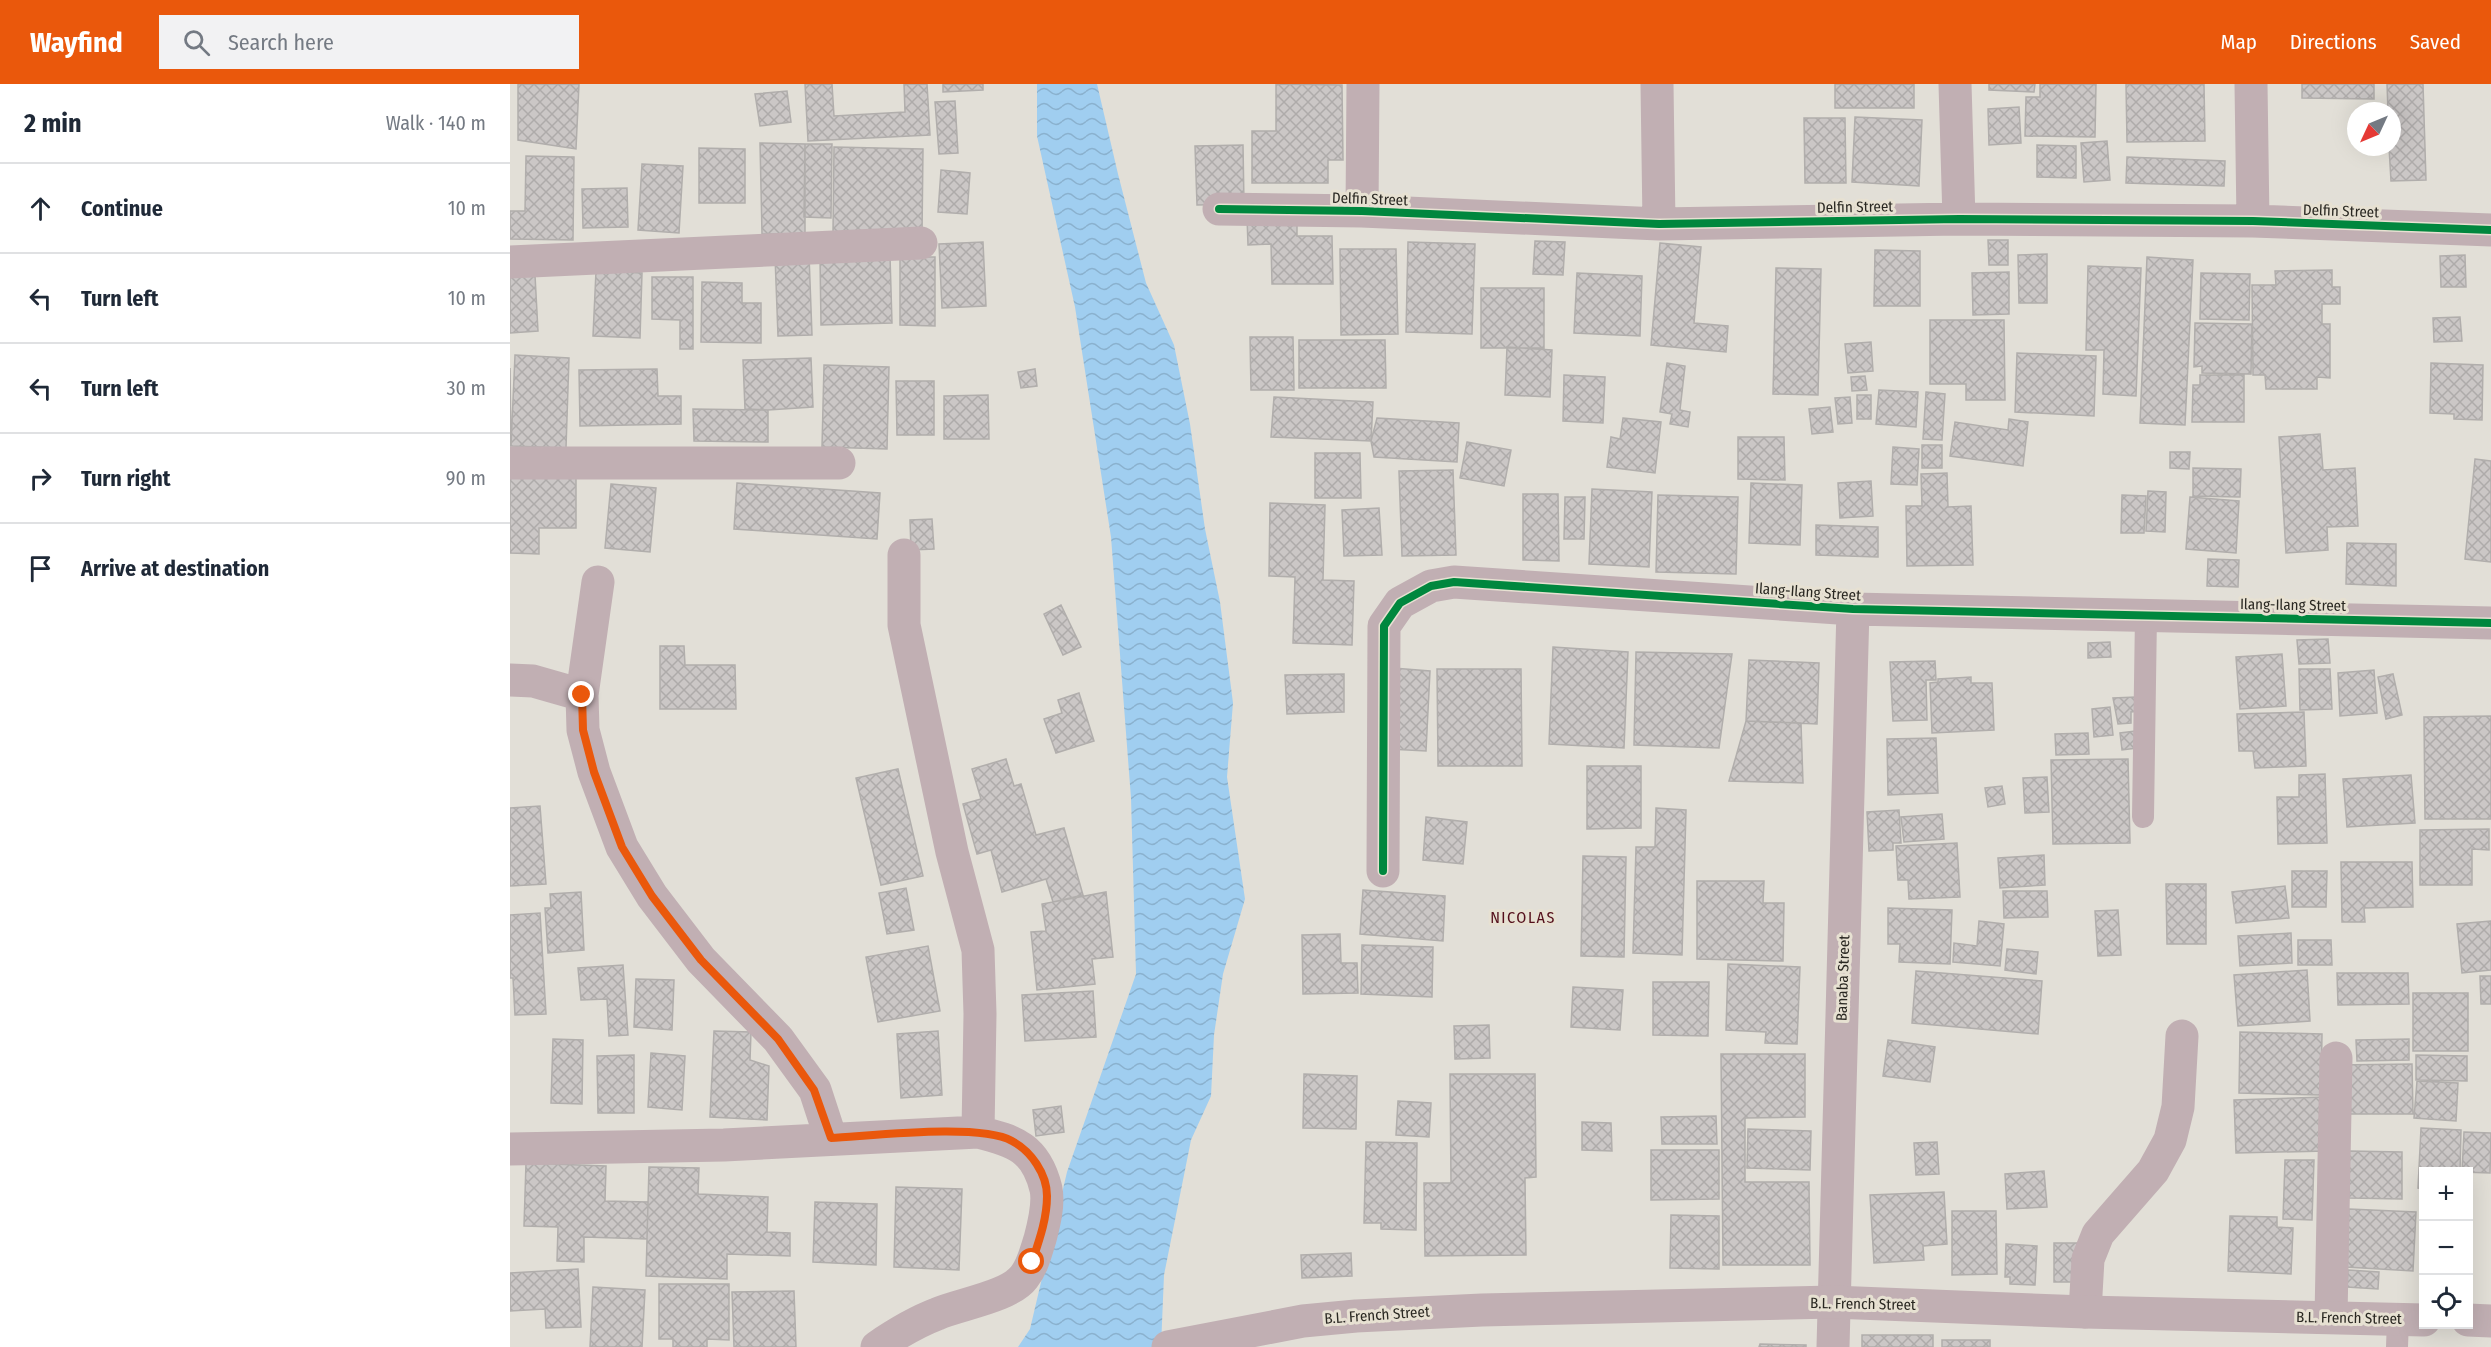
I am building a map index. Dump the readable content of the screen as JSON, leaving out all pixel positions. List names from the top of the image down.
{
  "streets": {
    "street": [
      "Delfin Street",
      "Ilang-Ilang Street",
      "Banaba Street",
      "B.L. French Street"
    ]
  },
  "crossings": [
    ["Ilang-Ilang Street", "Banaba Street"],
    ["Banaba Street", "B.L. French Street"]
  ],
  "districts": ["NICOLAS"],
  "north": "bottom left",
  "page": {
    "header": "Wayfind",
    "search": "Search here",
    "nav": ["Map", "Directions", "Saved"],
    "heading": ["2 min", "Walk · 140 m"],
    "list": [
      ["Continue", "10 m"],
      ["Turn left", "10 m"],
      ["Turn left", "30 m"],
      ["Turn right", "90 m"],
      "Arrive at destination"
    ],
    "map_buttons": ["+", "−"]
  }
}
